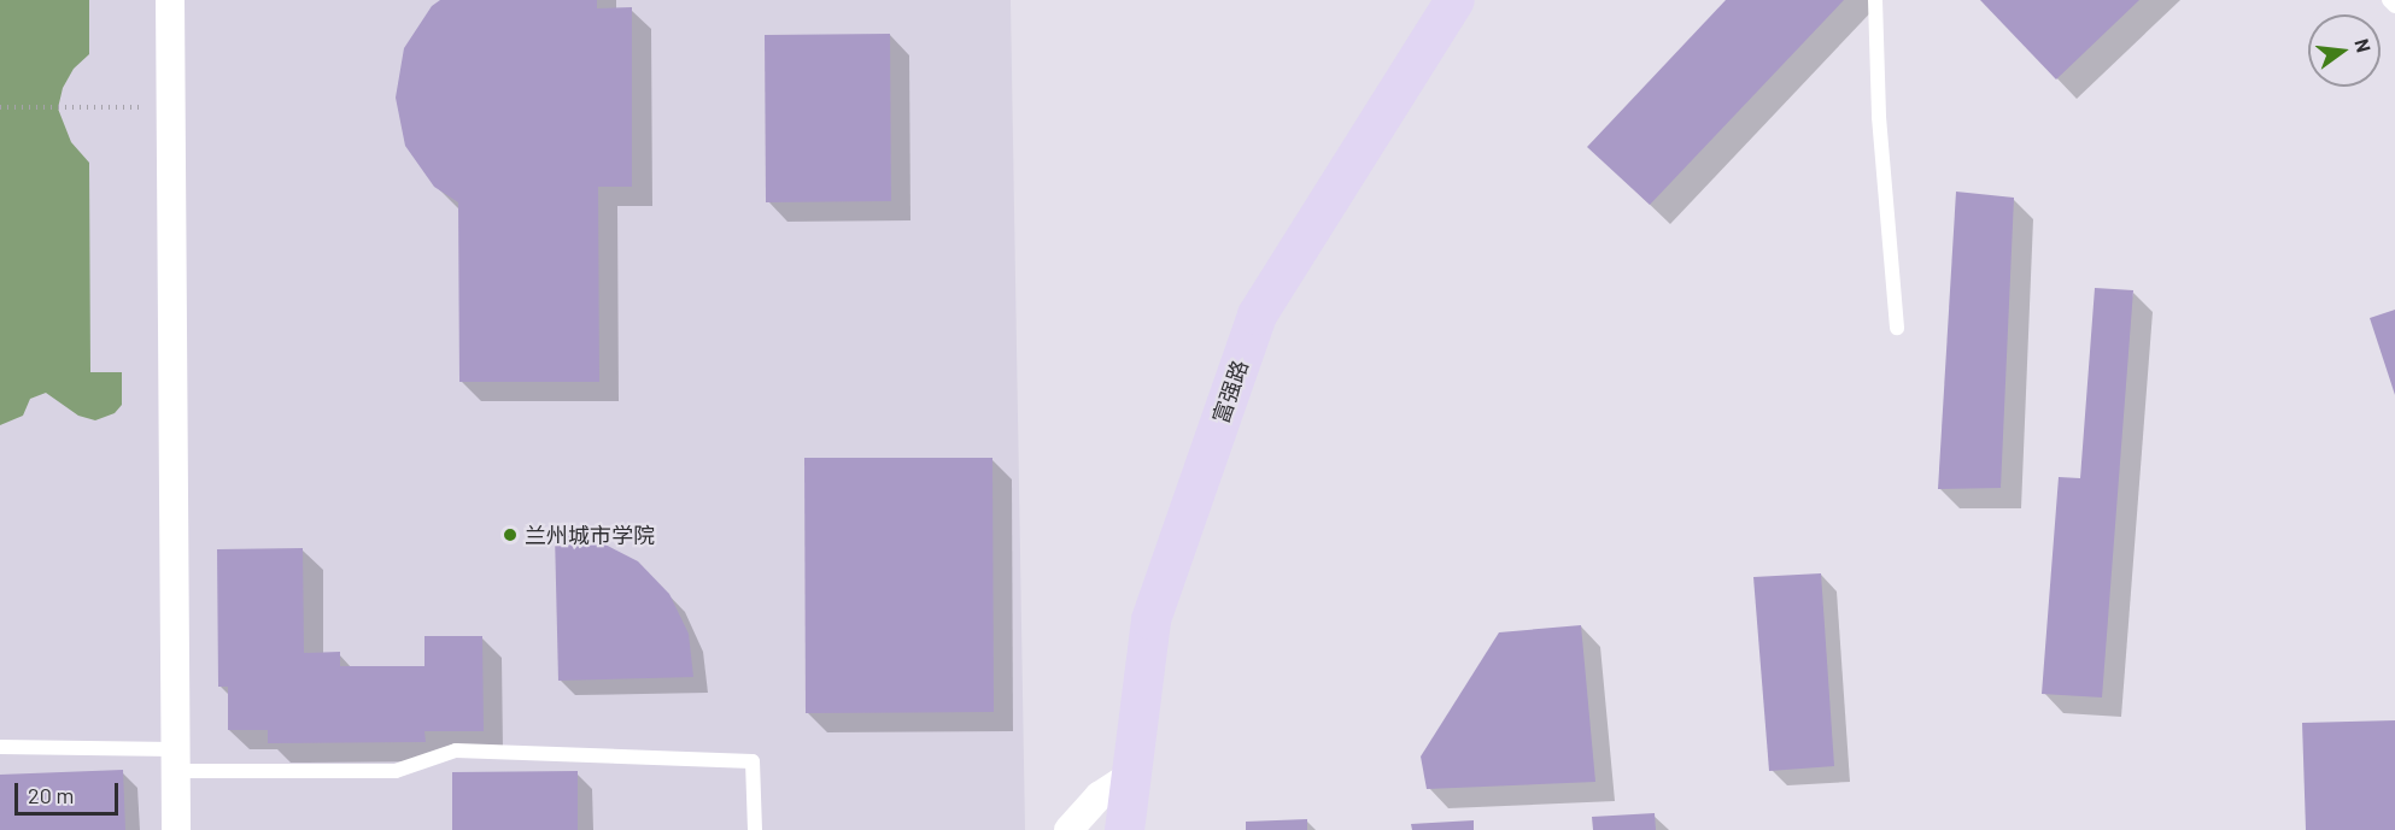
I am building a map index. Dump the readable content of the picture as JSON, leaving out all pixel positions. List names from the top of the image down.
{
  "streets": {
    "main road": ["富强路"]
  },
  "places": ["兰州城市学院"],
  "scale_bar": "20 m",
  "north": "right"
}
